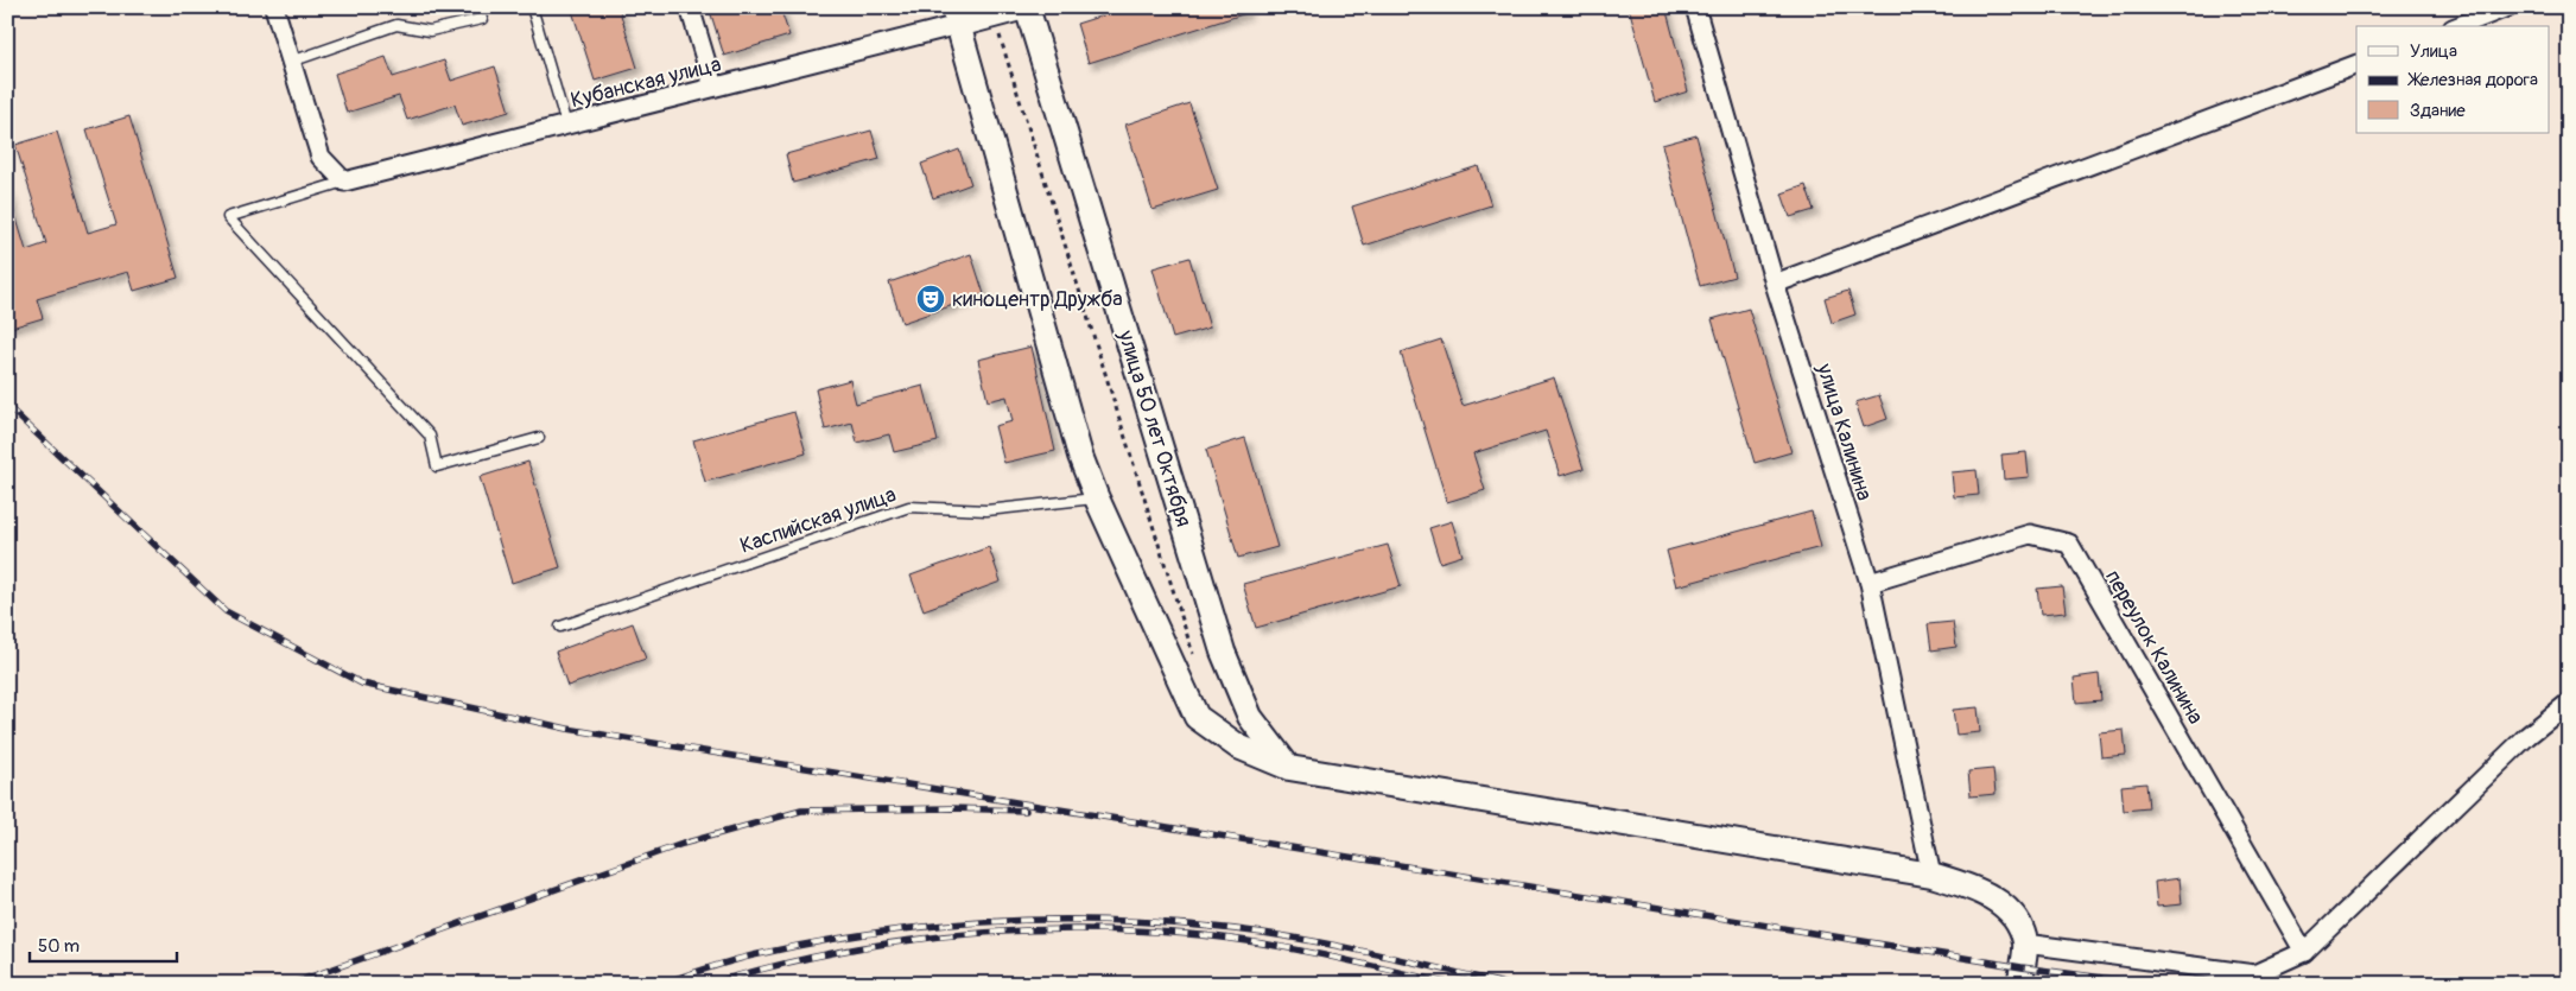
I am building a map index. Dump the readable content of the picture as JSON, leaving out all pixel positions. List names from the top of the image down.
{
  "streets": {
    "street": [
      "Кубанская улица",
      "улица 50 лет Октября",
      "улица Калинина",
      "переулок Калинина"
    ],
    "lane": ["Каспийская улица"]
  },
  "crossings": [
    ["улица Калинина", "переулок Калинина"]
  ],
  "places": {
    "theatre": ["киноцентр Дружба"]
  },
  "legend": ["Улица", "Железная дорога", "Здание"],
  "scale_bar": "50 m"
}
